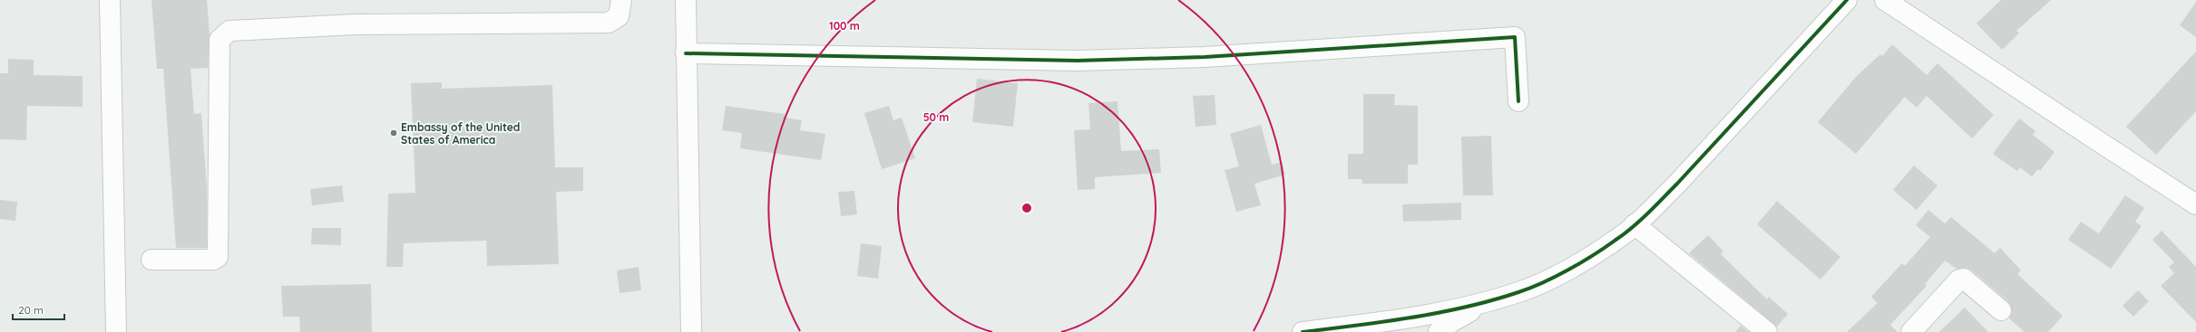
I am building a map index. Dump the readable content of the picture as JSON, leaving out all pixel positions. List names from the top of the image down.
{
  "places": ["Embassy of the United States of America"],
  "scale_bar": "20 m",
  "rings": ["100 m", "50 m"]
}
